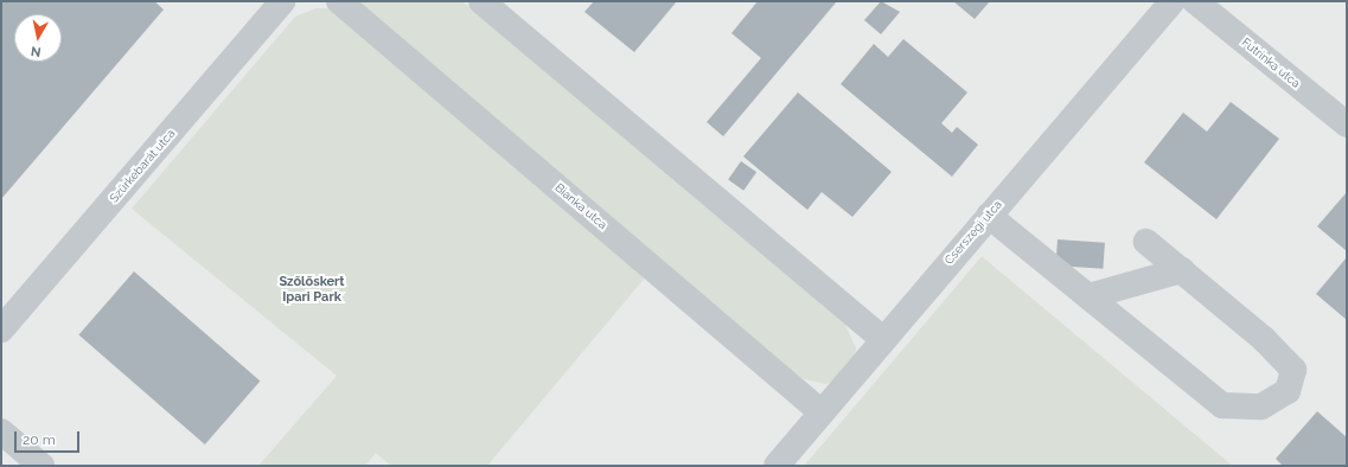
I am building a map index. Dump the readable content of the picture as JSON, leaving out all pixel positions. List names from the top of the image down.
{
  "streets": {
    "street": [
      "Futrinka utca",
      "Szürkebarát utca",
      "Bianka utca",
      "Cserszegi utca"
    ]
  },
  "crossings": [
    ["Bianka utca", "Cserszegi utca"]
  ],
  "districts": ["Szőlőskert Ipari Park"],
  "scale_bar": "20 m",
  "north": "bottom"
}
